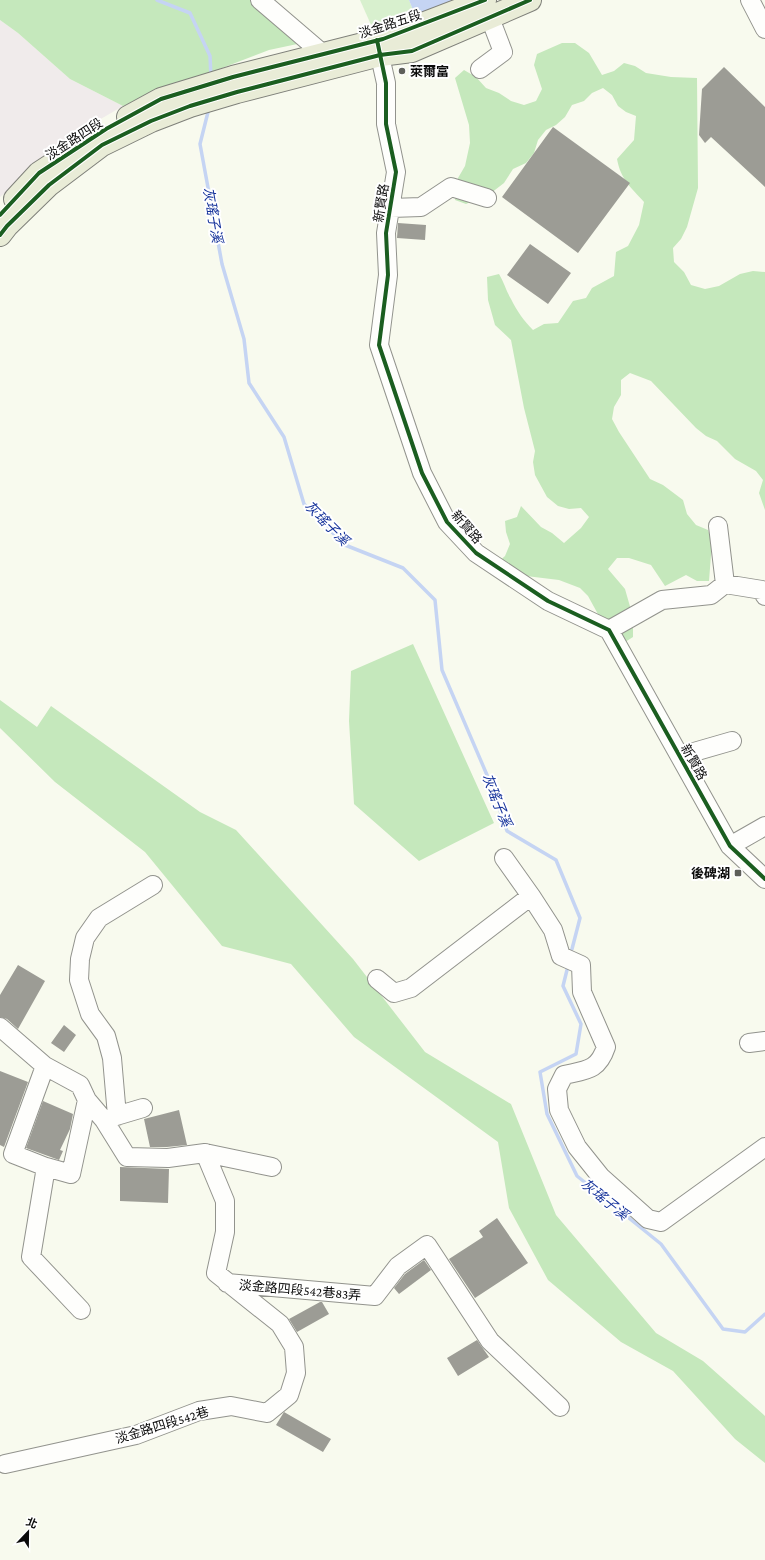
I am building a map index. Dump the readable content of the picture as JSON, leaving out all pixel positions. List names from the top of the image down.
{
  "streets": {
    "main road": ["淡金路五段", "淡金路四段"],
    "street": ["新賢路", "淡金路四段542巷83弄", "淡金路四段542巷"]
  },
  "crossings": [
    ["淡金路五段", "新賢路"],
    ["淡金路四段542巷83弄", "淡金路四段542巷"]
  ],
  "water": ["灰瑤子溪"],
  "places": {
    "other": ["萊爾富"],
    "transit": ["後碑湖"]
  },
  "north": "top"
}
